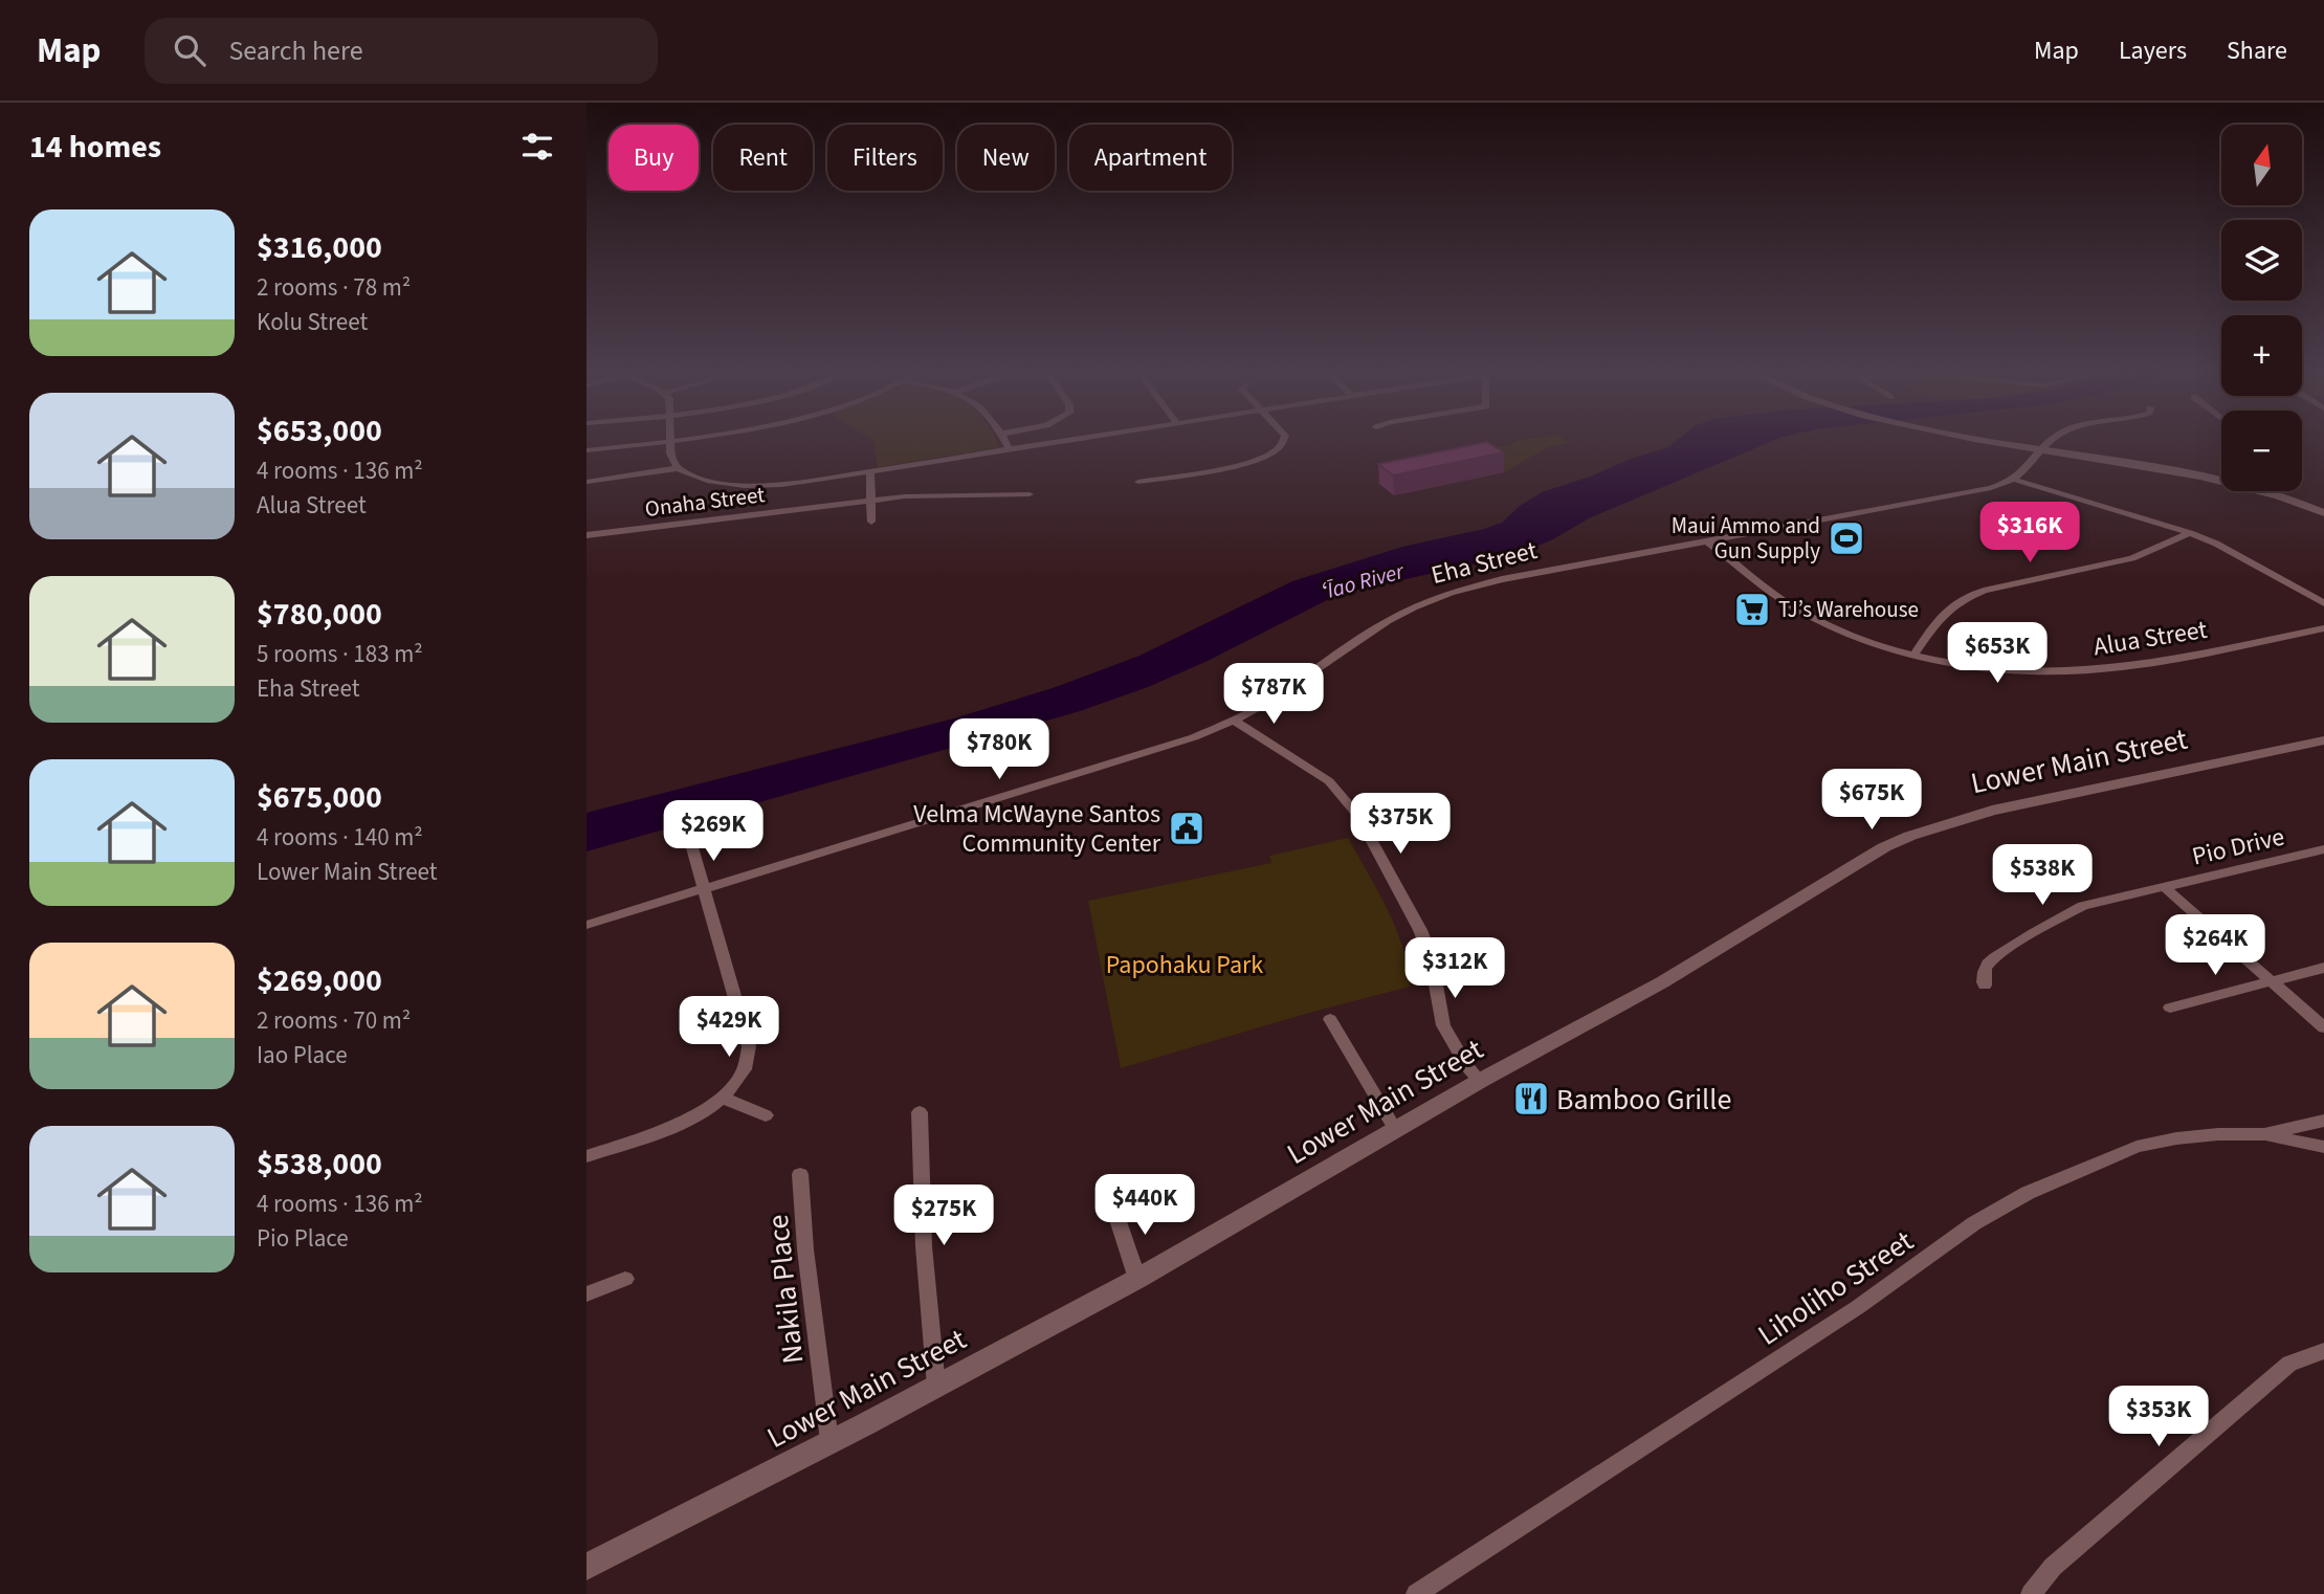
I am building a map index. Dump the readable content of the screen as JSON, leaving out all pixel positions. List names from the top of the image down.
{
  "streets": {
    "street": [
      "Onaha Street",
      "Eha Street",
      "Alua Street",
      "Lower Main Street",
      "Pio Drive",
      "Liholiho Street",
      "Nakila Place"
    ]
  },
  "crossings": [
    ["Eha Street", "Alua Street"],
    ["Lower Main Street", "Nakila Place"]
  ],
  "water": ["ʻĪao River"],
  "parks": ["Papohaku Park"],
  "places": {
    "sports": ["Maui Ammo and Gun Supply"],
    "supermarket": ["TJ’s Warehouse"],
    "public building": ["Velma McWayne Santos Community Center"],
    "restaurant": ["Bamboo Grille"]
  },
  "north": "top",
  "page": {
    "header": "Map",
    "search": "Search here",
    "nav": ["Map", "Layers", "Share"],
    "heading": "14 homes",
    "map_buttons": ["+", "−"],
    "chip": [
      "Buy",
      "Rent",
      "Filters",
      "New",
      "Apartment"
    ],
    "list": [
      {
        "name": "$316,000",
        "note": "2 rooms · 78 m² · Kolu Street"
      },
      {
        "name": "$653,000",
        "note": "4 rooms · 136 m² · Alua Street"
      },
      {
        "name": "$780,000",
        "note": "5 rooms · 183 m² · Eha Street"
      },
      {
        "name": "$675,000",
        "note": "4 rooms · 140 m² · Lower Main Street"
      },
      {
        "name": "$269,000",
        "note": "2 rooms · 70 m² · Iao Place"
      },
      {
        "name": "$538,000",
        "note": "4 rooms · 136 m² · Pio Place"
      }
    ],
    "price": [
      "$316K",
      "$653K",
      "$787K",
      "$780K",
      "$675K",
      "$375K",
      "$269K",
      "$538K",
      "$264K",
      "$312K",
      "$429K",
      "$440K",
      "$275K",
      "$353K"
    ]
  }
}
